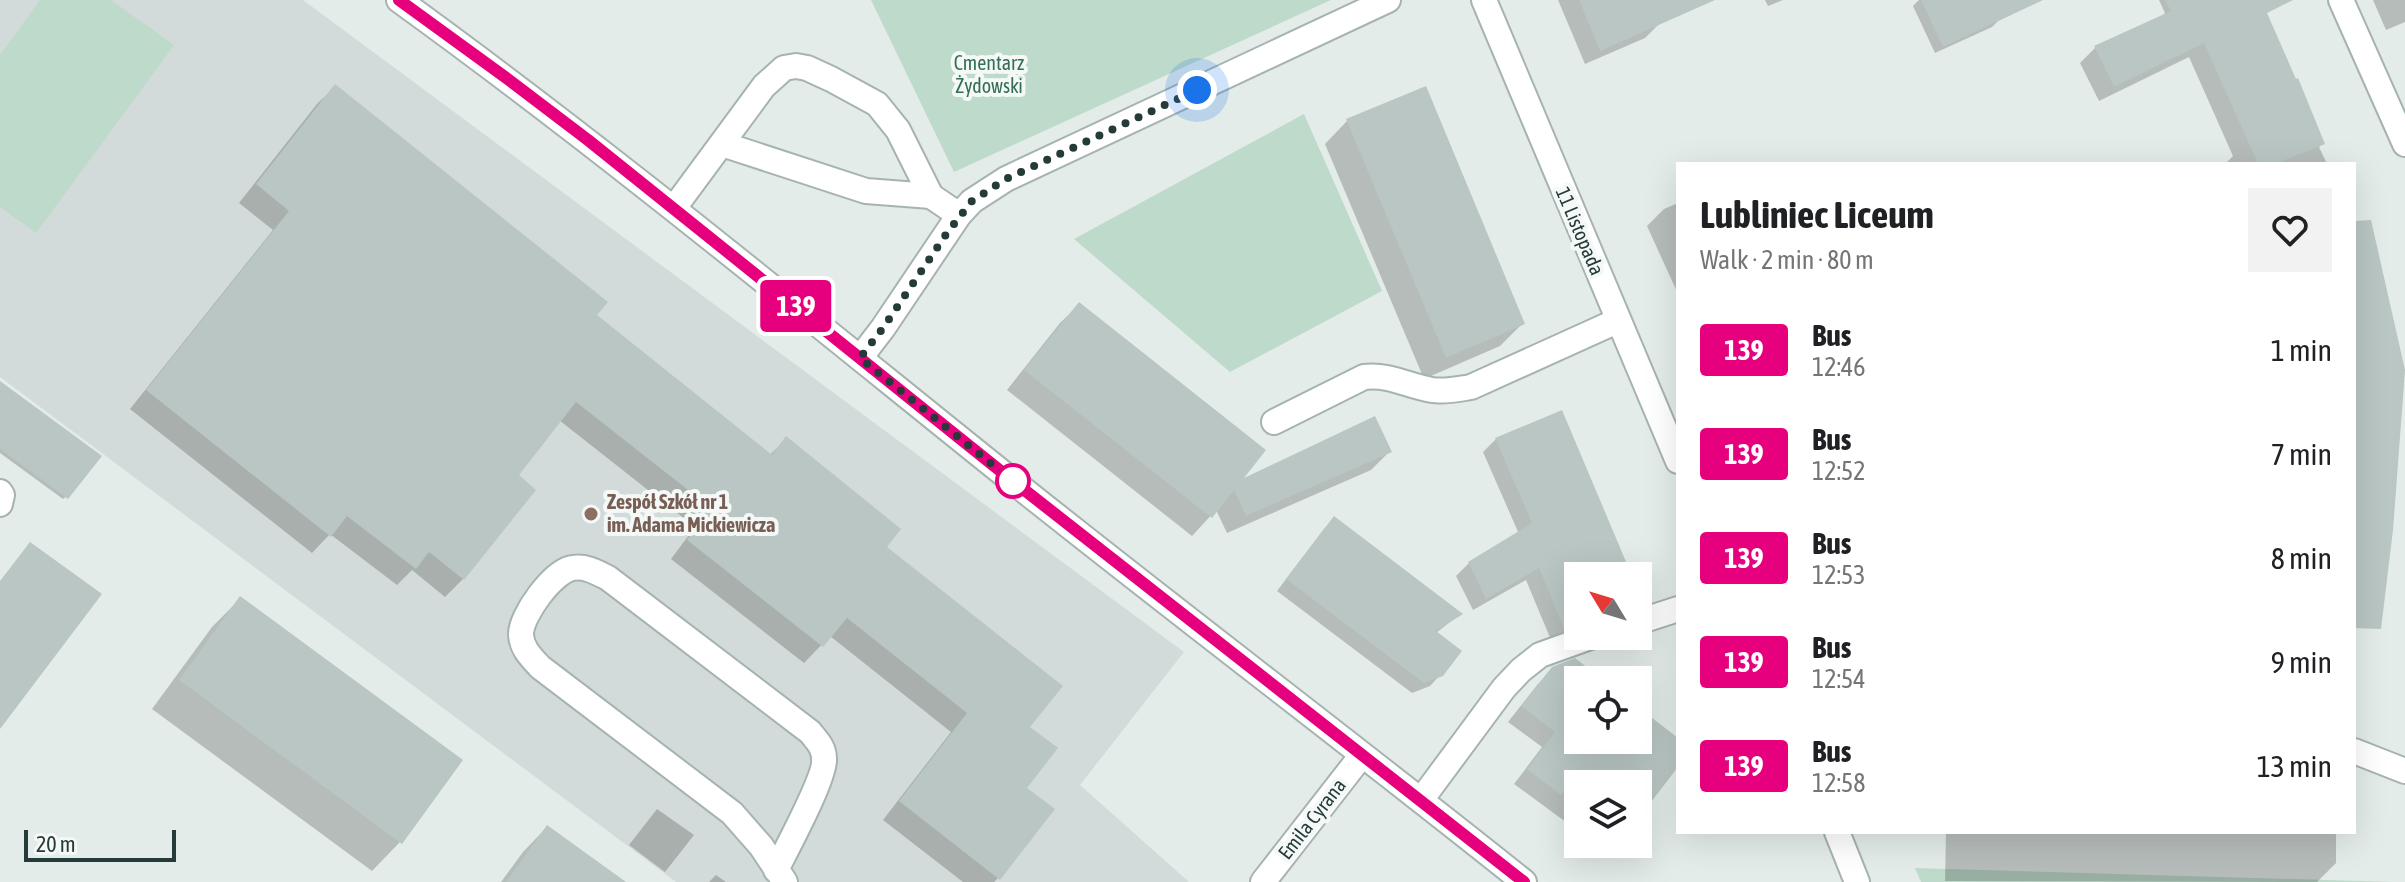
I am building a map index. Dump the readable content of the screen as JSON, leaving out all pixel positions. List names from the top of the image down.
{
  "streets": {
    "street": ["11 Listopada", "Emila Cyrana"]
  },
  "parks": ["Cmentarz Żydowski"],
  "places": ["Zespół Szkół nr 1 im. Adama Mickiewicza"],
  "lines": ["bus line 139"],
  "scale_bar": "20 m",
  "north": "top left",
  "page": {
    "on_map": "139",
    "heading": ["Lubliniec Liceum", "Walk · 2 min · 80 m"],
    "list": [
      {
        "mark": "139",
        "name": "Bus",
        "note": "12:46",
        "value": "1 min"
      },
      {
        "mark": "139",
        "name": "Bus",
        "note": "12:52",
        "value": "7 min"
      },
      {
        "mark": "139",
        "name": "Bus",
        "note": "12:53",
        "value": "8 min"
      },
      {
        "mark": "139",
        "name": "Bus",
        "note": "12:54",
        "value": "9 min"
      },
      {
        "mark": "139",
        "name": "Bus",
        "note": "12:58",
        "value": "13 min"
      }
    ],
    "scale": "20 m"
  }
}
